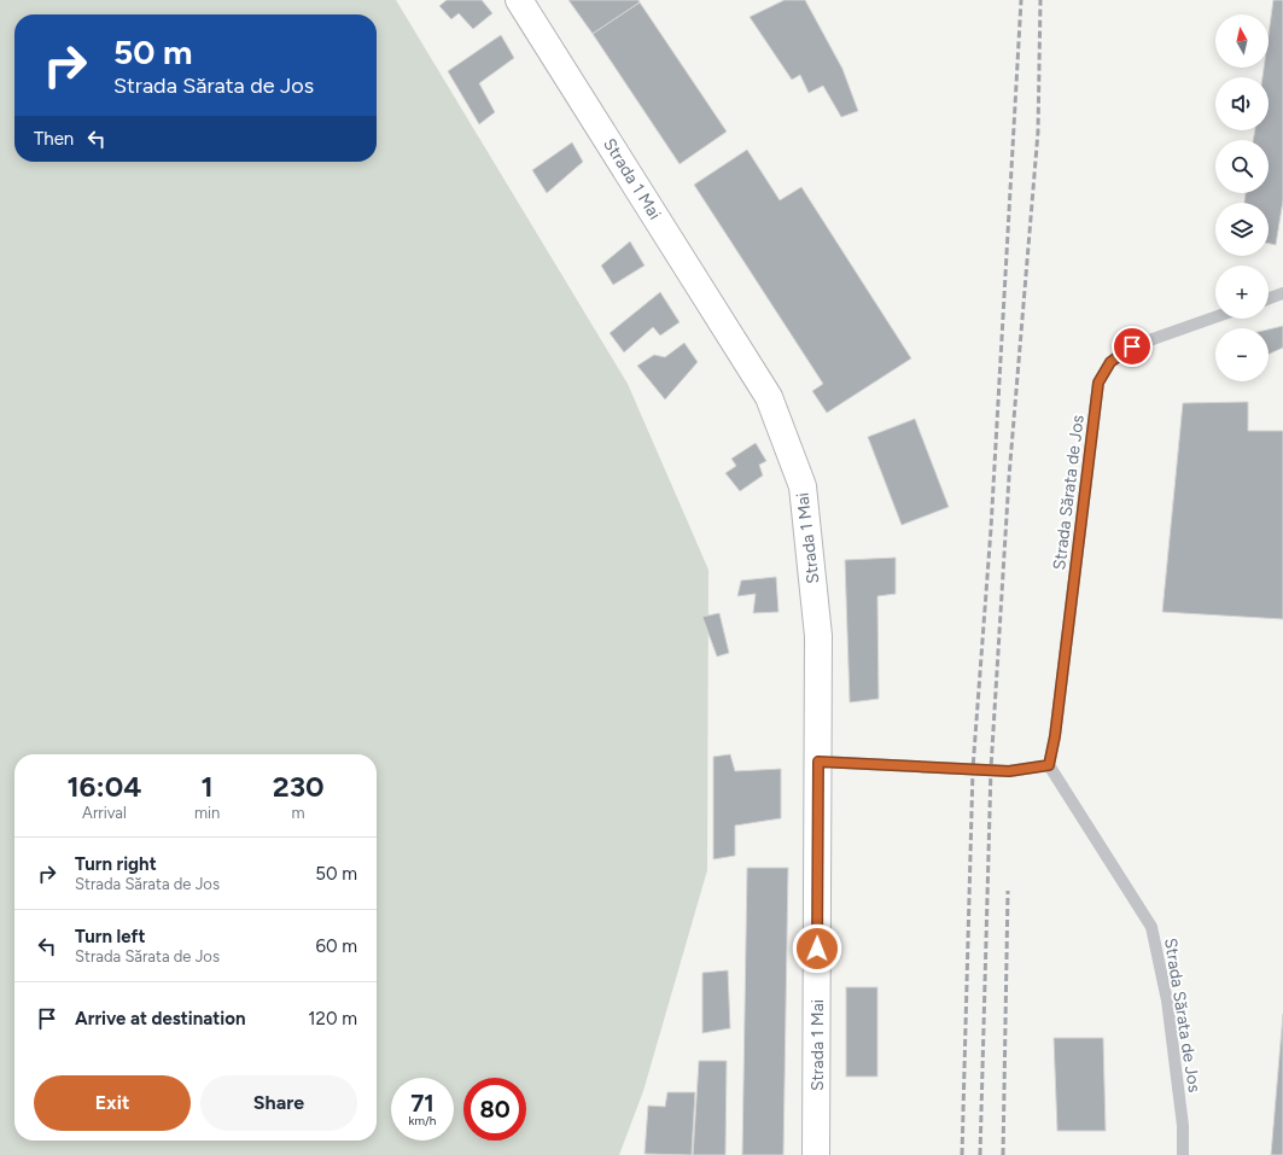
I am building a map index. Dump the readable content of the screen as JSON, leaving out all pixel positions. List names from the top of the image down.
{
  "streets": {
    "highway": ["Strada 1 Mai"],
    "lane": ["Strada Sărata de Jos"]
  },
  "north": "top",
  "page": {
    "map_buttons": ["+", "−"],
    "turn": ["50 m", "Strada Sărata de Jos"],
    "then": "Then",
    "eta": [
      "16:04",
      "Arrival",
      "1",
      "min",
      "230",
      "m"
    ],
    "list": [
      {
        "name": "Turn right",
        "note": "Strada Sărata de Jos",
        "value": "50 m"
      },
      {
        "name": "Turn left",
        "note": "Strada Sărata de Jos",
        "value": "60 m"
      },
      {
        "name": "Arrive at destination",
        "value": "120 m"
      }
    ],
    "buttons": ["Exit", "Share"],
    "speed": "71 km/h",
    "limit": "80"
  }
}
